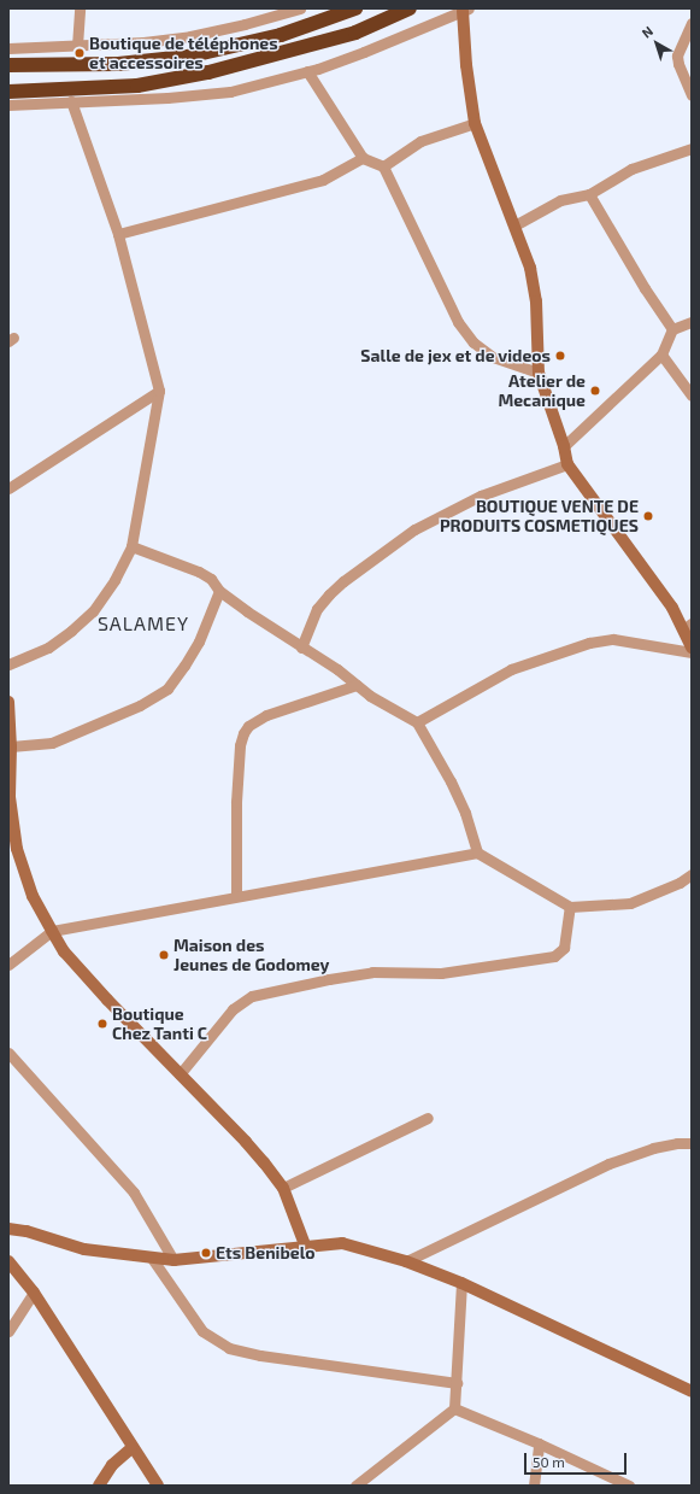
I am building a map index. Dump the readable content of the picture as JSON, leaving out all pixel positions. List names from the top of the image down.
{
  "districts": ["SALAMEY"],
  "places": [
    "Boutique de téléphones et accessoires",
    "Salle de jex et de videos",
    "Atelier de Mecanique",
    "BOUTIQUE VENTE DE PRODUITS COSMETIQUES",
    "Maison des Jeunes de Godomey",
    "Boutique Chez Tanti C",
    "Ets Benibelo"
  ],
  "scale_bar": "50 m",
  "north": "top left"
}
